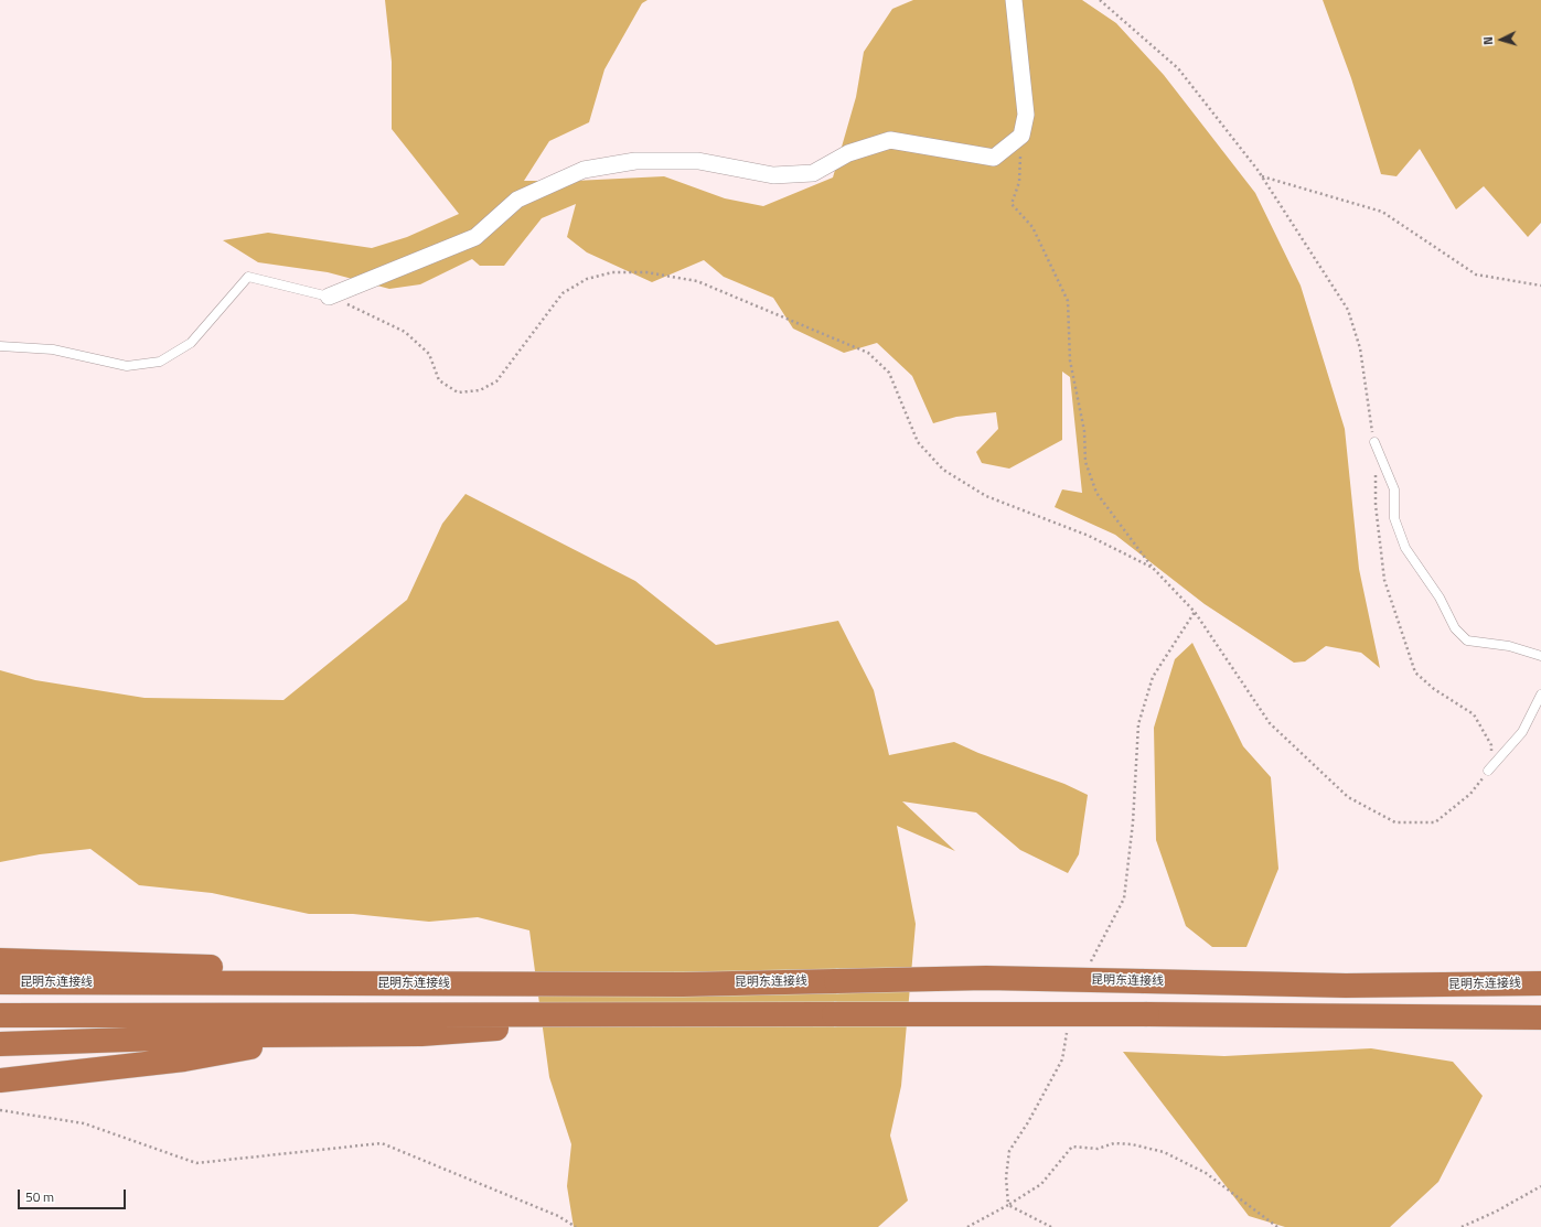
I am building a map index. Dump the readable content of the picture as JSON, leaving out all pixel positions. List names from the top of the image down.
{
  "streets": {
    "highway": ["昆明东连接线"]
  },
  "scale_bar": "50 m",
  "north": "left"
}
